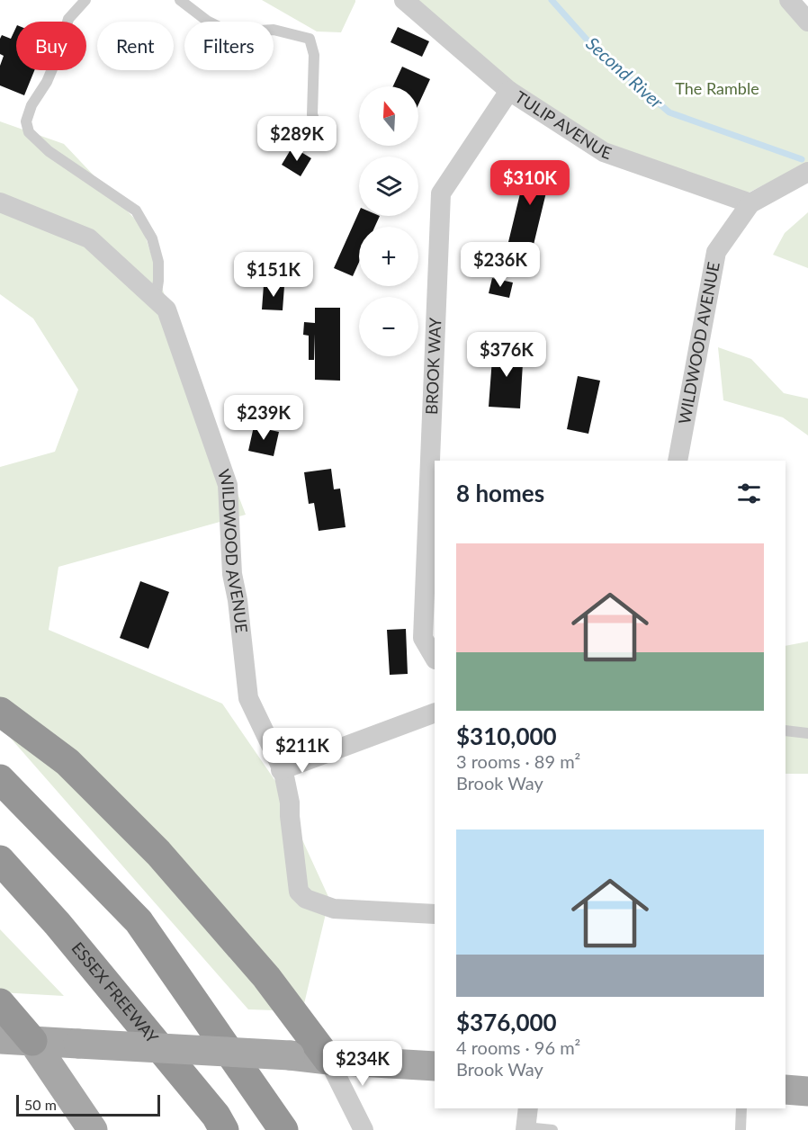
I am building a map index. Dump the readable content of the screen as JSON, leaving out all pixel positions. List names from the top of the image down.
{
  "streets": {
    "highway": ["ESSEX FREEWAY"],
    "street": ["TULIP AVENUE", "WILDWOOD AVENUE", "BROOK WAY"]
  },
  "crossings": [
    ["TULIP AVENUE", "WILDWOOD AVENUE"],
    ["TULIP AVENUE", "BROOK WAY"]
  ],
  "water": ["Second River"],
  "parks": ["The Ramble"],
  "scale_bar": "50 m",
  "north": "top",
  "page": {
    "chip": ["Buy", "Rent", "Filters"],
    "map_buttons": ["+", "−"],
    "price": [
      "$289K",
      "$310K",
      "$236K",
      "$151K",
      "$376K",
      "$239K",
      "$211K",
      "$234K"
    ],
    "heading": "8 homes",
    "list": [
      {
        "name": "$310,000",
        "note": "3 rooms · 89 m² · Brook Way"
      },
      {
        "name": "$376,000",
        "note": "4 rooms · 96 m² · Brook Way"
      }
    ],
    "scale": "50 m"
  }
}
